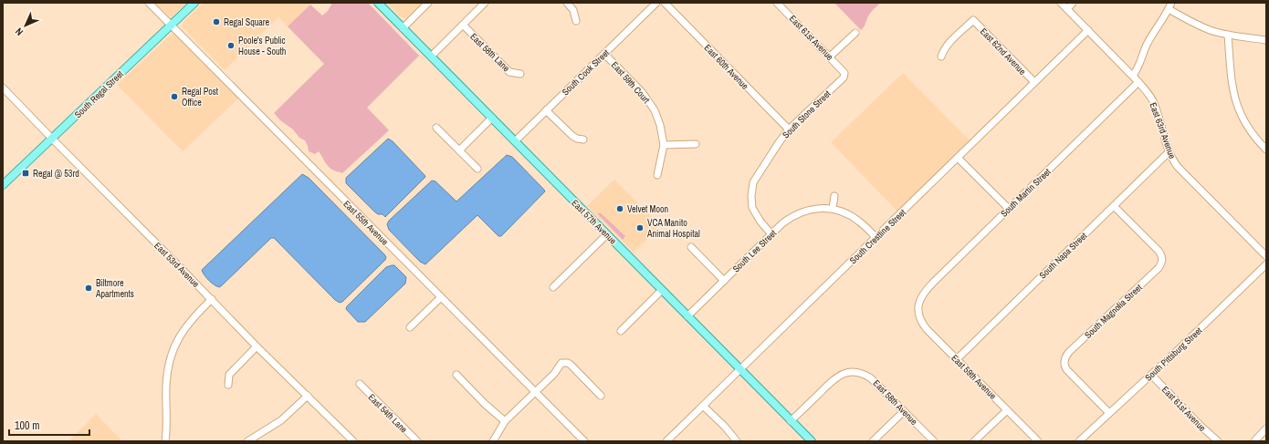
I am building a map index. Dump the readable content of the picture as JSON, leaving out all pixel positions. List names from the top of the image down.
{
  "streets": {
    "main road": ["South Regal Street", "East 57th Avenue"],
    "street": [
      "East 61st Avenue",
      "East 62nd Avenue",
      "East 58th Lane",
      "East 60th Avenue",
      "South Cook Street",
      "East 59th Court",
      "South Stone Street",
      "East 63rd Avenue",
      "South Martin Street",
      "East 55th Avenue",
      "South Crestline Street",
      "South Lee Street",
      "South Napa Street",
      "East 53rd Avenue",
      "South Magnolia Street",
      "South Pittsburg Street",
      "East 59th Avenue",
      "East 58th Avenue",
      "East 54th Lane"
    ]
  },
  "crossings": [
    ["East 61st Avenue", "South Stone Street"],
    ["East 61st Avenue", "South Pittsburg Street"],
    ["East 62nd Avenue", "South Crestline Street"],
    ["East 60th Avenue", "South Stone Street"],
    ["South Cook Street", "East 59th Court"],
    ["South Cook Street", "East 57th Avenue"],
    ["South Regal Street", "East 55th Avenue"],
    ["South Regal Street", "East 53rd Avenue"],
    ["South Stone Street", "South Lee Street"],
    ["East 63rd Avenue", "South Martin Street"],
    ["East 63rd Avenue", "South Crestline Street"],
    ["East 63rd Avenue", "South Napa Street"],
    ["South Martin Street", "East 59th Avenue"],
    ["East 57th Avenue", "South Crestline Street"],
    ["East 57th Avenue", "South Lee Street"],
    ["East 57th Avenue", "East 58th Avenue"],
    ["South Crestline Street", "South Lee Street"],
    ["South Napa Street", "South Magnolia Street"],
    ["South Napa Street", "East 59th Avenue"],
    ["South Magnolia Street", "South Pittsburg Street"]
  ],
  "places": {
    "other": [
      "Regal Square",
      "Poole's Public House - South",
      "Regal Post Office",
      "Velvet Moon",
      "VCA Manito Animal Hospital",
      "Biltmore Apartments"
    ],
    "transit": ["Regal @ 53rd"]
  },
  "scale_bar": "100 m",
  "north": "bottom left"
}
